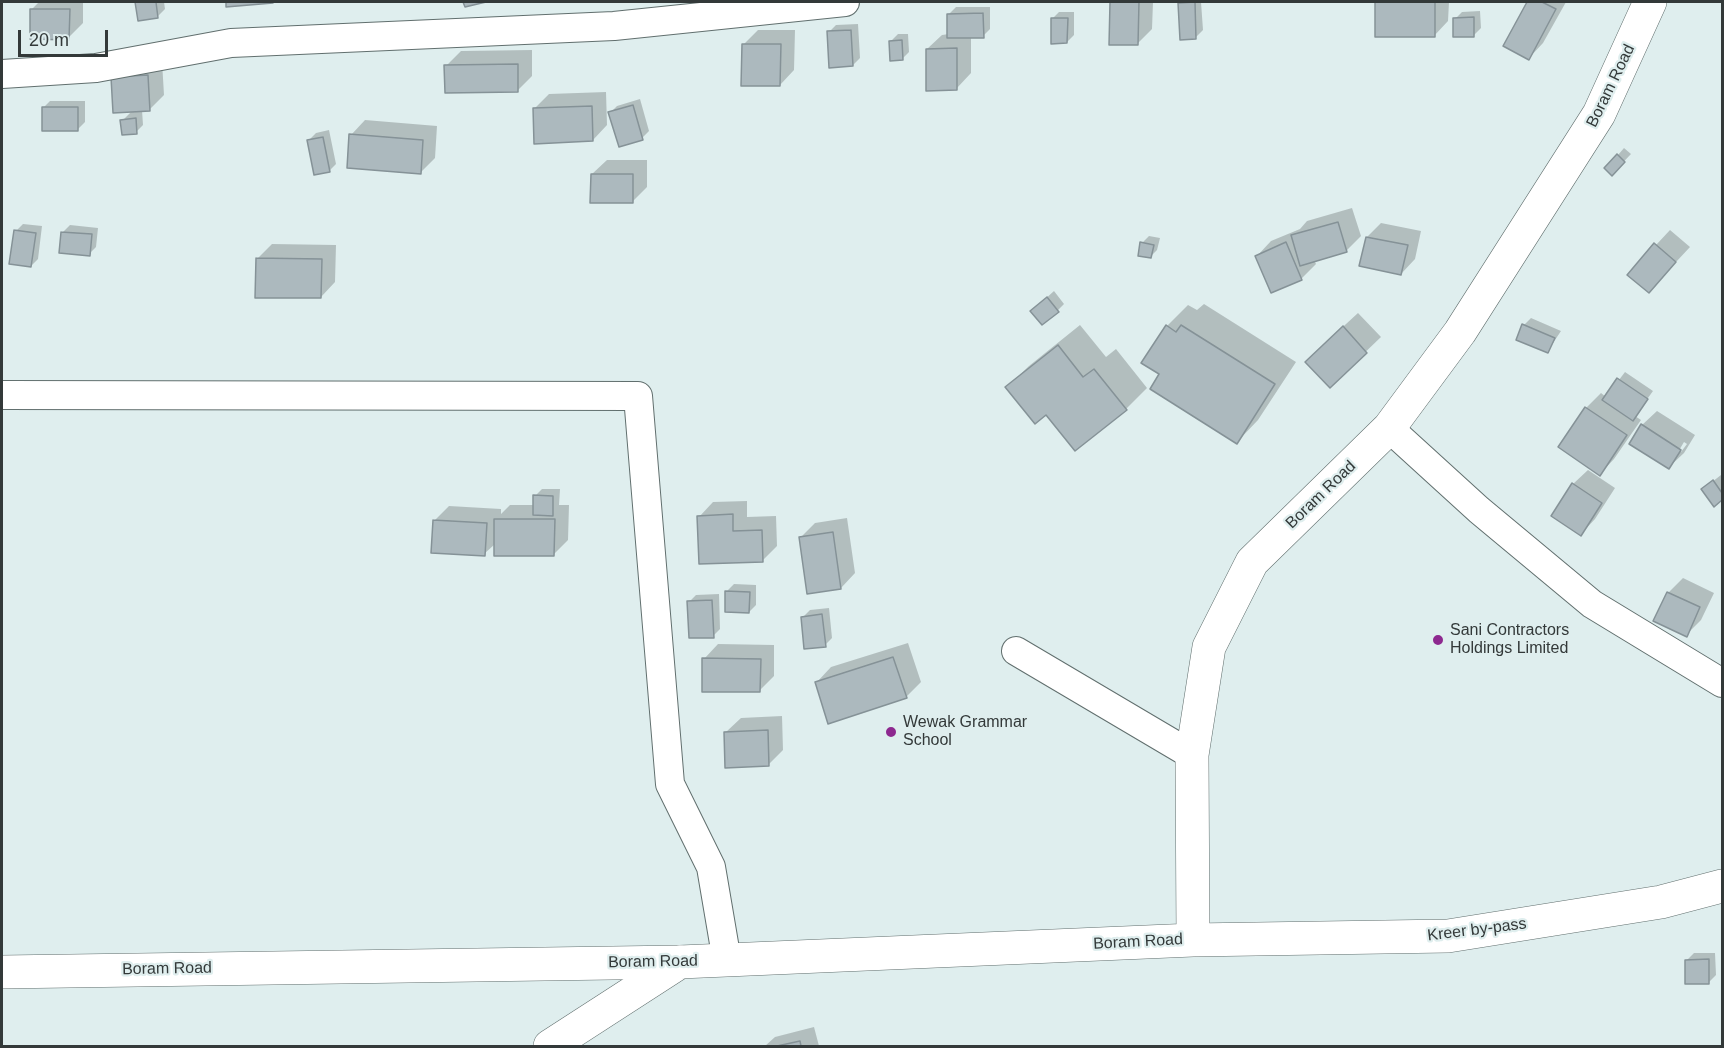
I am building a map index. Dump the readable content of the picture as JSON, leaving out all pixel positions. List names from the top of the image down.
{
  "streets": {
    "main road": ["Boram Road", "Kreer by-pass"]
  },
  "crossings": [
    ["Boram Road", "Kreer by-pass"]
  ],
  "places": ["Sani Contractors Holdings Limited", "Wewak Grammar School"],
  "scale_bar": "20 m"
}
